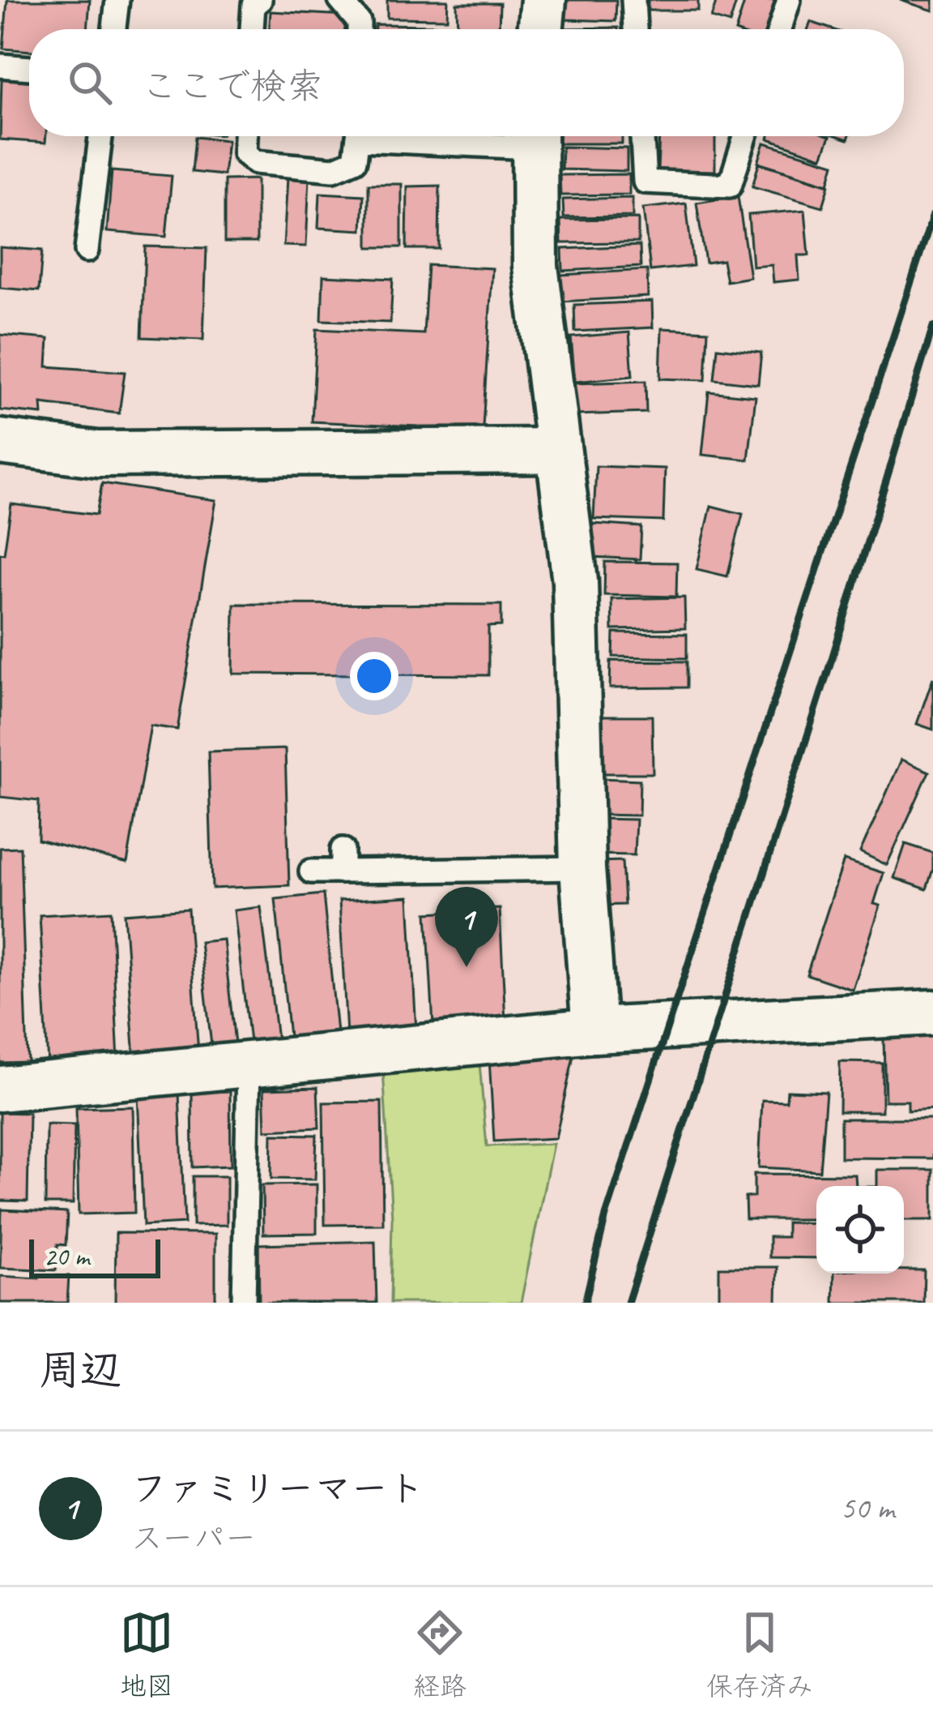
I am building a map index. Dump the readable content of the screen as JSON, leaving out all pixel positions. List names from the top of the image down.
{
  "scale_bar": "20 m",
  "page": {
    "search": "ここで検索",
    "pins": "1",
    "scale": "20 m",
    "heading": "周辺",
    "list": [
      {
        "mark": "1",
        "name": "ファミリーマート",
        "note": "スーパー",
        "value": "50 m"
      }
    ],
    "nav": ["地図", "経路", "保存済み"]
  }
}
